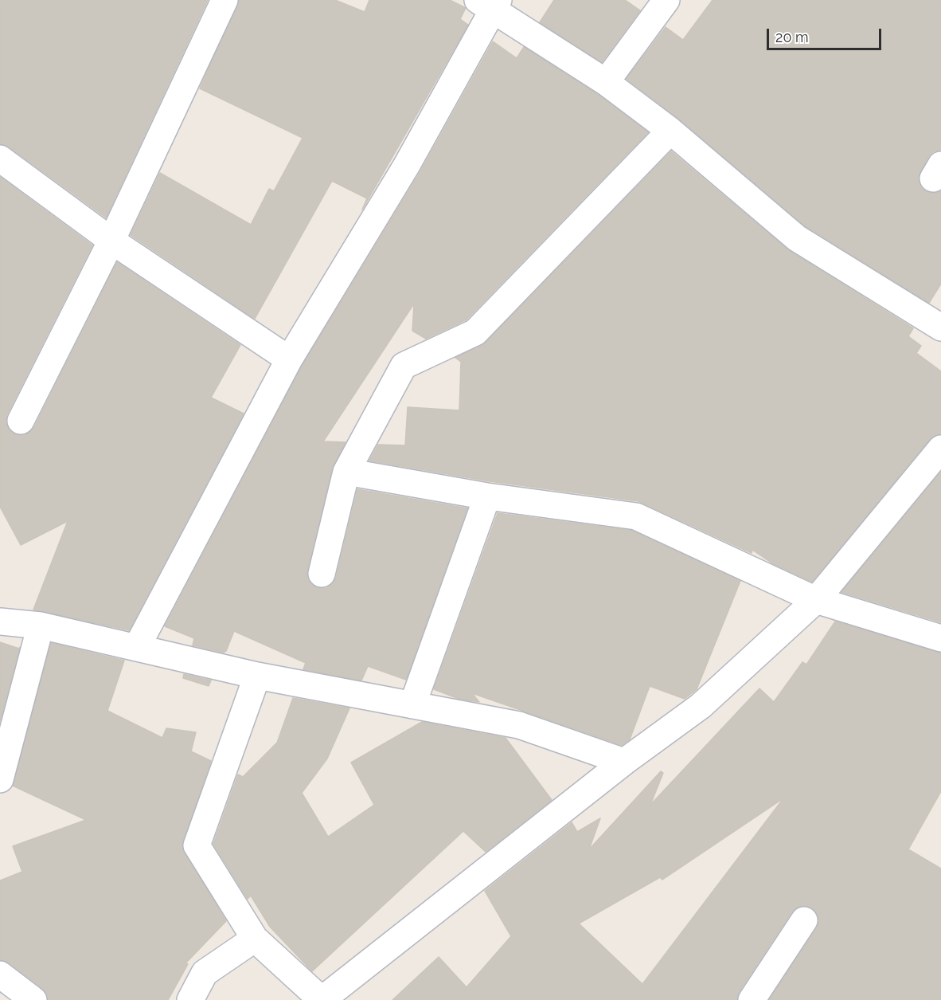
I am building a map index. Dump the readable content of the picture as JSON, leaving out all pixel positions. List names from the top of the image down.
{
  "scale_bar": "20 m"
}
